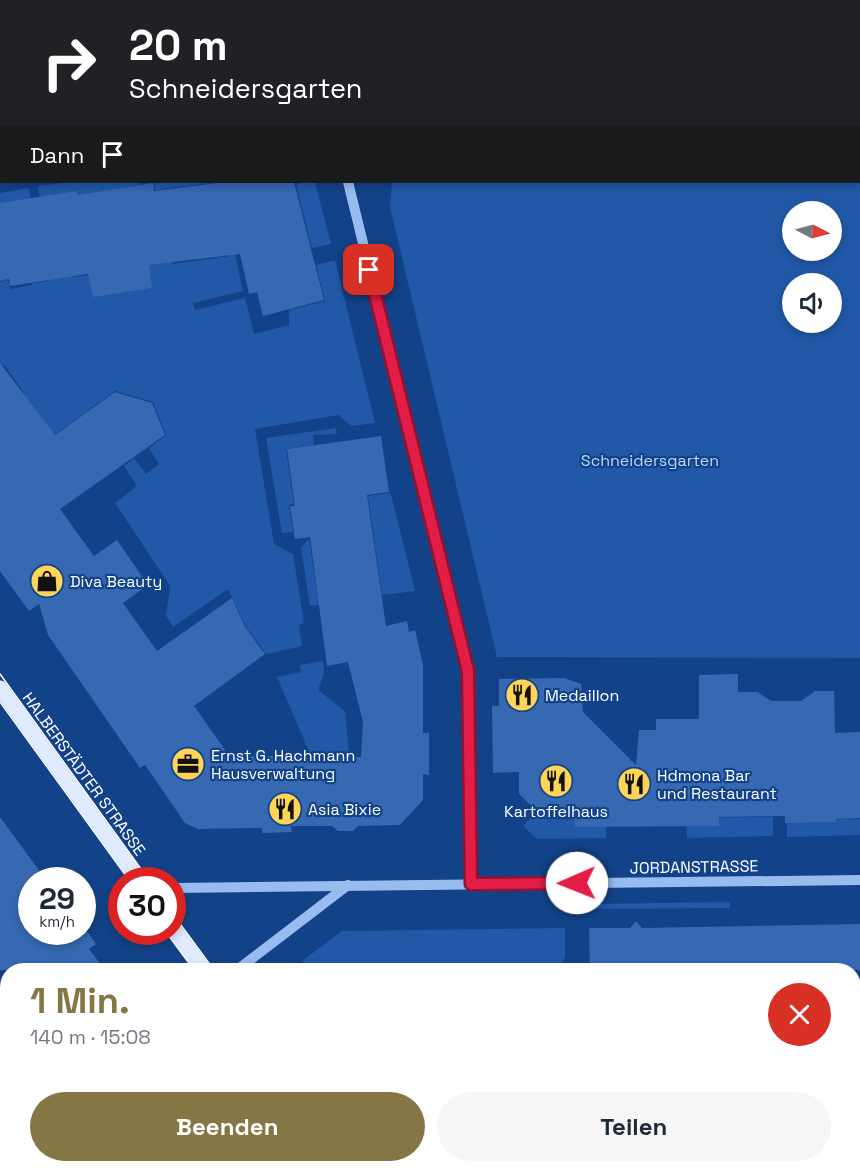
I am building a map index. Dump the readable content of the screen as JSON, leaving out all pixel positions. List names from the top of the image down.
{
  "streets": {
    "main road": ["HALBERSTÄDTER STRASSE"],
    "street": ["JORDANSTRASSE"]
  },
  "parks": ["Schneidersgarten"],
  "places": {
    "shop": ["Diva Beauty"],
    "restaurant": [
      "Medaillon",
      "Kartoffelhaus",
      "Hdmona Bar und Restaurant",
      "Asia Bixie"
    ],
    "office": ["Ernst G. Hachmann Hausverwaltung"]
  },
  "north": "right",
  "page": {
    "turn": ["20 m", "Schneidersgarten"],
    "then": "Dann",
    "speed": "29 km/h",
    "limit": "30",
    "heading": ["1 Min.", "140 m · 15:08"],
    "buttons": ["Beenden", "Teilen"]
  }
}
